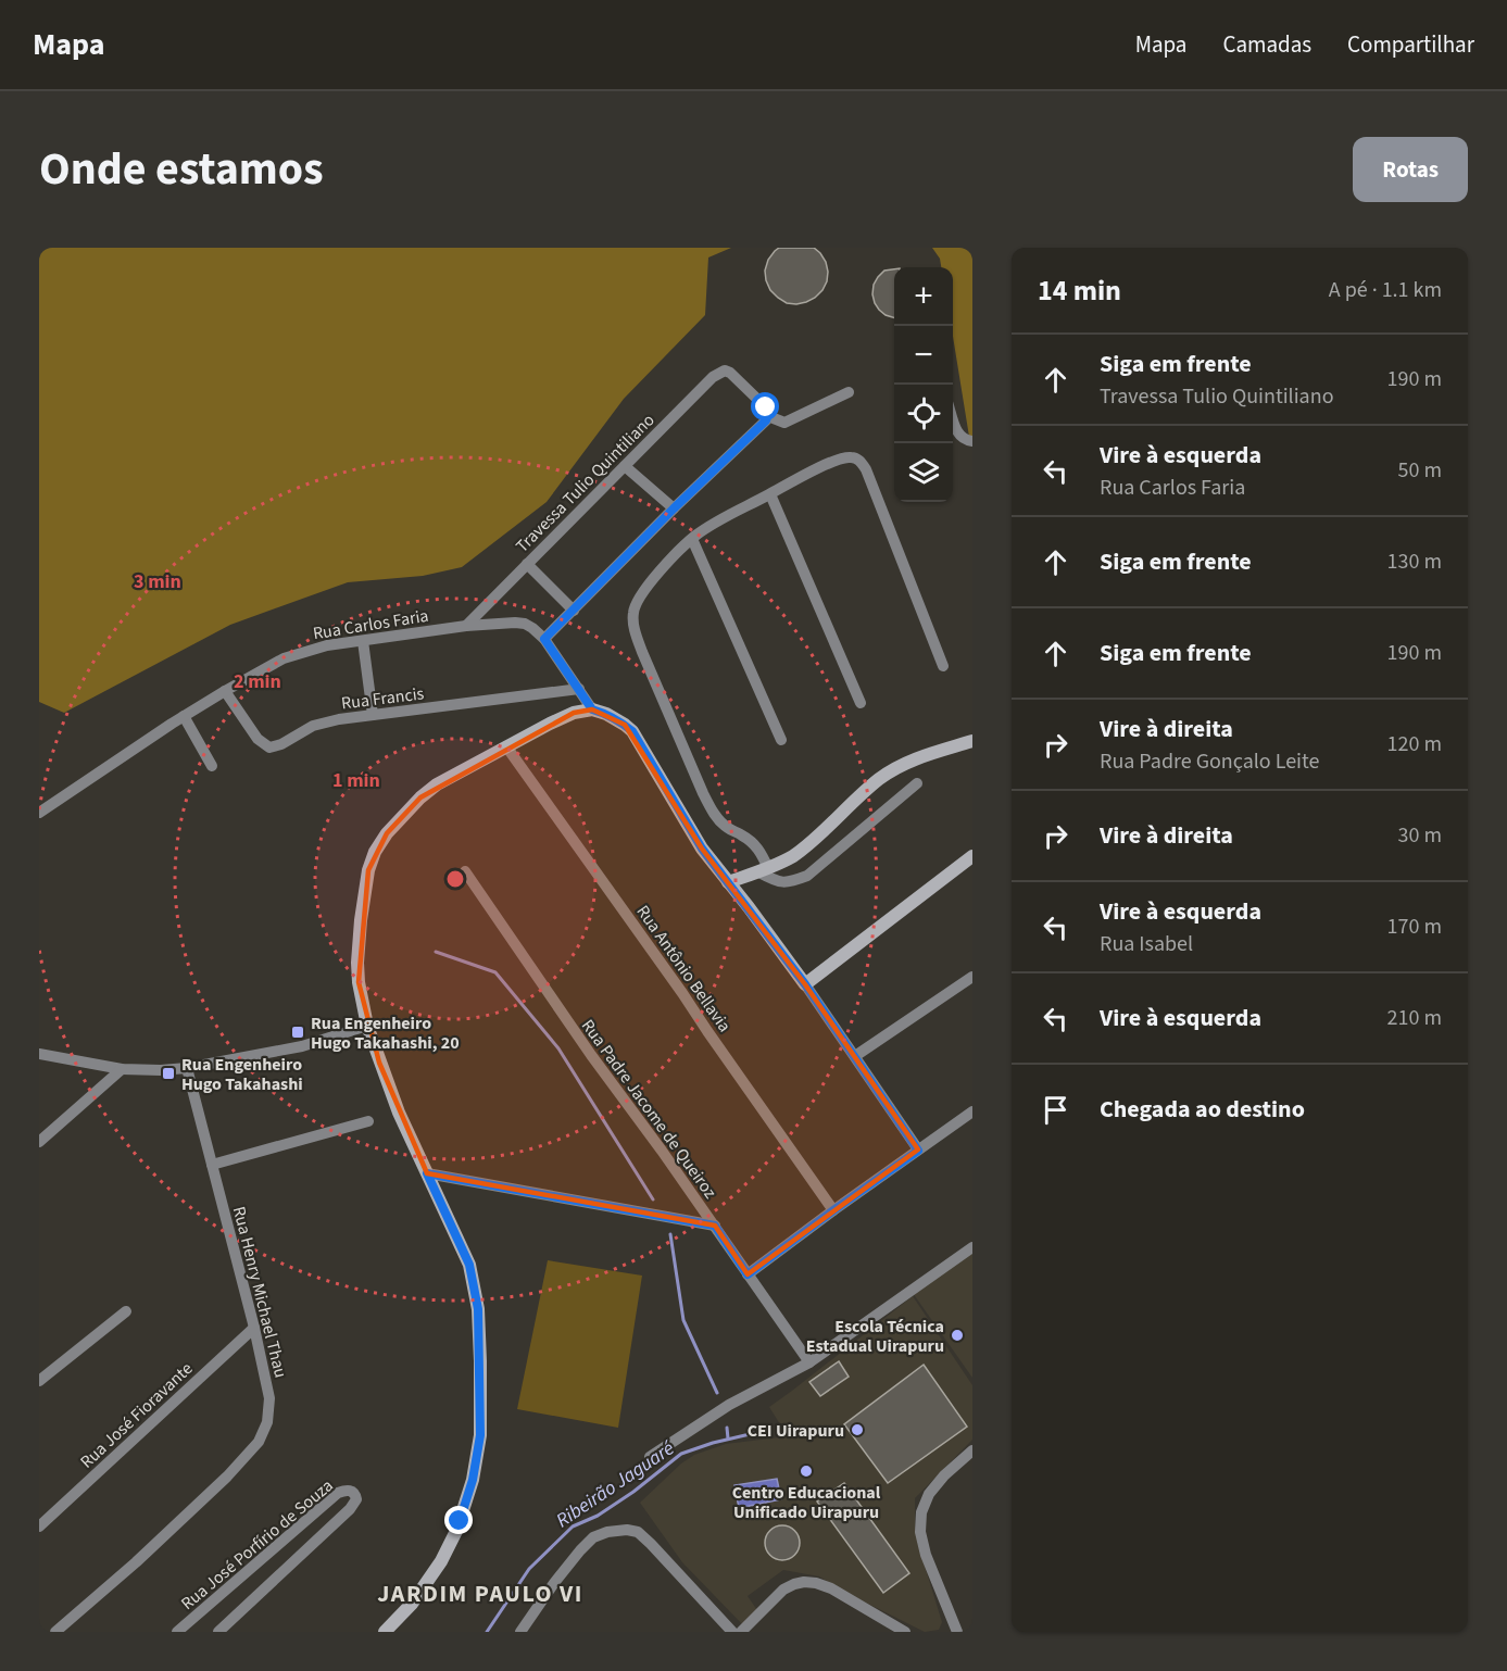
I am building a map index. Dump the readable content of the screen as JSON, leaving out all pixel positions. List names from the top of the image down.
{
  "streets": {
    "street": [
      "Travessa Tulio Quintiliano",
      "Rua Carlos Faria",
      "Rua Francis",
      "Rua Antônio Bellavia",
      "Rua Padre Jacome de Queiroz",
      "Rua Henry Michael Thau",
      "Rua José Fioravante",
      "Rua José Porfírio de Souza"
    ]
  },
  "crossings": [
    ["Travessa Tulio Quintiliano", "Rua Carlos Faria"],
    ["Rua Carlos Faria", "Rua Francis"],
    ["Rua Henry Michael Thau", "Rua José Fioravante"]
  ],
  "districts": ["JARDIM PAULO VI"],
  "water": ["Ribeirão Jaguaré"],
  "places": {
    "transit": ["Rua Engenheiro Hugo Takahashi, 20", "Rua Engenheiro Hugo Takahashi"],
    "other": ["Escola Técnica Estadual Uirapuru", "CEI Uirapuru", "Centro Educacional Unificado Uirapuru"]
  },
  "page": {
    "header": "Mapa",
    "nav": ["Mapa", "Camadas", "Compartilhar"],
    "title": "Onde estamos",
    "buttons": "Rotas",
    "heading": ["14 min", "A pé · 1.1 km"],
    "map_buttons": ["+", "−"],
    "list": [
      ["Siga em frente", "Travessa Tulio Quintiliano", "190 m"],
      ["Vire à esquerda", "Rua Carlos Faria", "50 m"],
      ["Siga em frente", "130 m"],
      ["Siga em frente", "190 m"],
      ["Vire à direita", "Rua Padre Gonçalo Leite", "120 m"],
      ["Vire à direita", "30 m"],
      ["Vire à esquerda", "Rua Isabel", "170 m"],
      ["Vire à esquerda", "210 m"],
      "Chegada ao destino"
    ]
  },
  "rings": ["3 min", "2 min", "1 min"]
}
